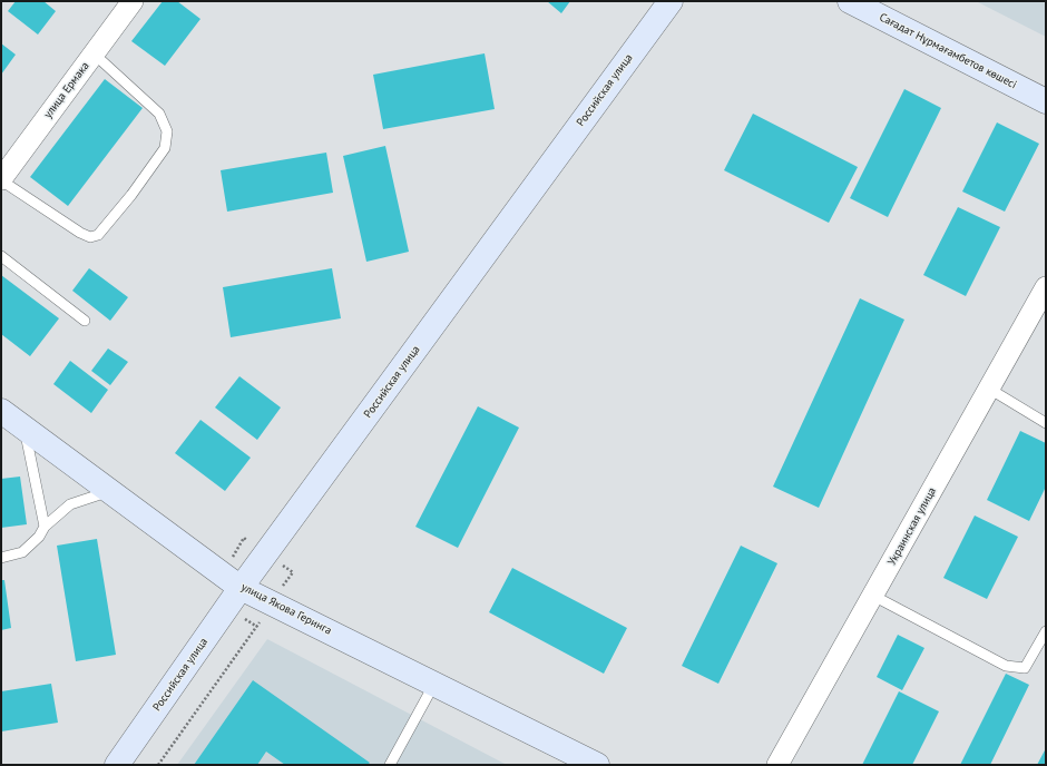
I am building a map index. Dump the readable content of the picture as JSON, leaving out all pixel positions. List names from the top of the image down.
{
  "streets": {
    "street": [
      "Сағадат Нұрмағамбетов көшесі",
      "улица Ермака",
      "Российская улица",
      "Украинская улица",
      "улица Якова Геринга"
    ]
  },
  "crossings": [
    ["Российская улица", "улица Якова Геринга"]
  ]
}
